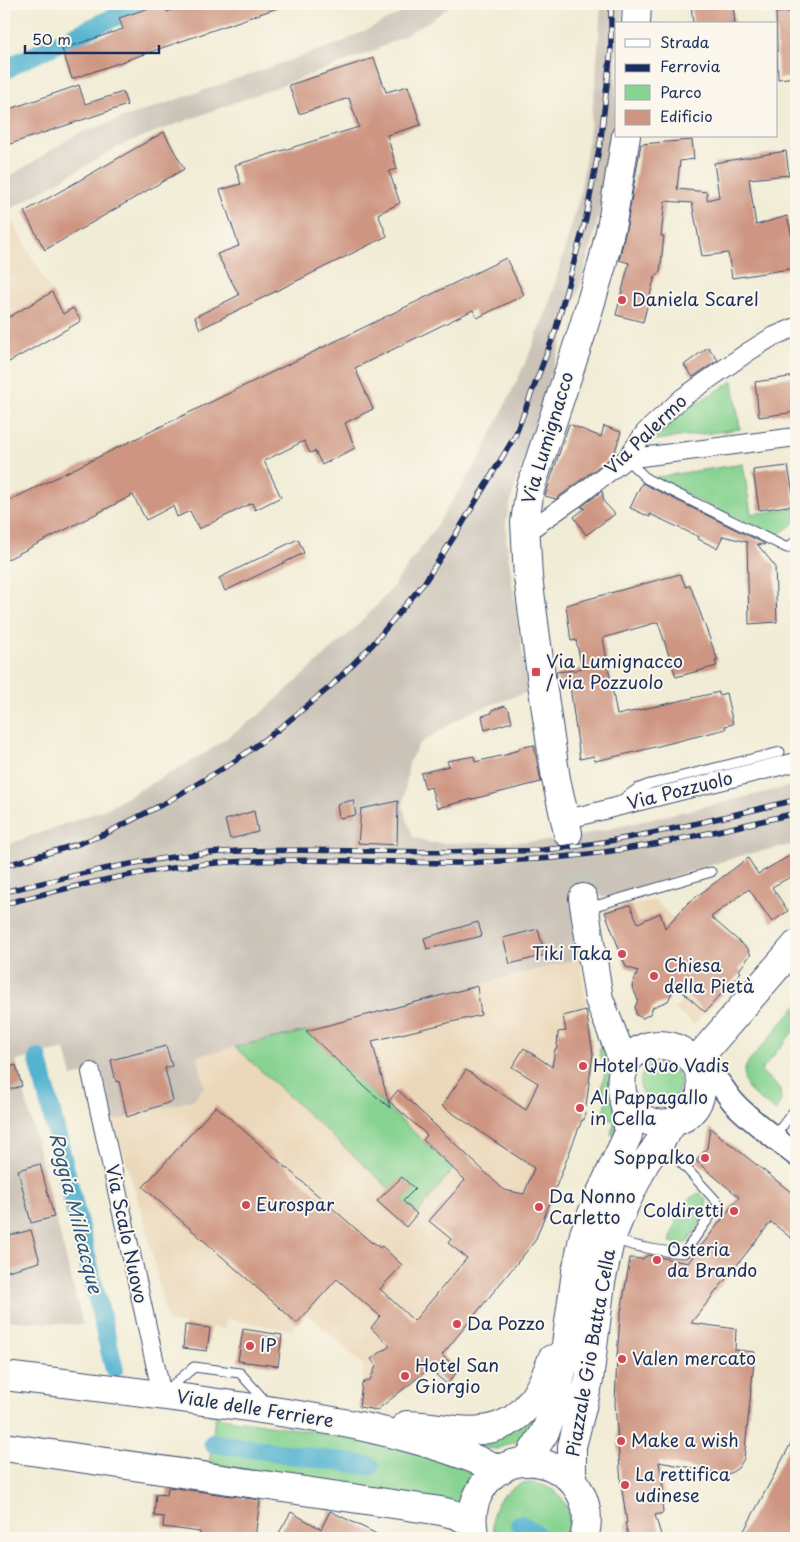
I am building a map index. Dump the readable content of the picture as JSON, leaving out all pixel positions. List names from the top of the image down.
{
  "streets": {
    "main road": ["Via Lumignacco", "Piazzale Gio Batta Cella", "Viale delle Ferriere"],
    "street": ["Via Palermo", "Via Pozzuolo", "Via Scalo Nuovo"]
  },
  "crossings": [
    ["Via Palermo", "Via Lumignacco"],
    ["Via Lumignacco", "Via Pozzuolo"],
    ["Via Scalo Nuovo", "Viale delle Ferriere"],
    ["Piazzale Gio Batta Cella", "Viale delle Ferriere"]
  ],
  "water": ["Roggia Milleacque"],
  "places": {
    "other": [
      "Daniela Scarel",
      "Tiki Taka",
      "Chiesa della Pietà",
      "Hotel Quo Vadis",
      "Al Pappagallo in Cella",
      "Soppalko",
      "Eurospar",
      "Da Nonno Carletto",
      "Coldiretti",
      "Osteria da Brando",
      "Da Pozzo",
      "IP",
      "Valen mercato",
      "Hotel San Giorgio",
      "Make a wish",
      "La rettifica udinese"
    ],
    "transit": ["Via Lumignacco / via Pozzuolo"]
  },
  "legend": [
    "Strada",
    "Ferrovia",
    "Parco",
    "Edificio"
  ],
  "scale_bar": "50 m"
}
